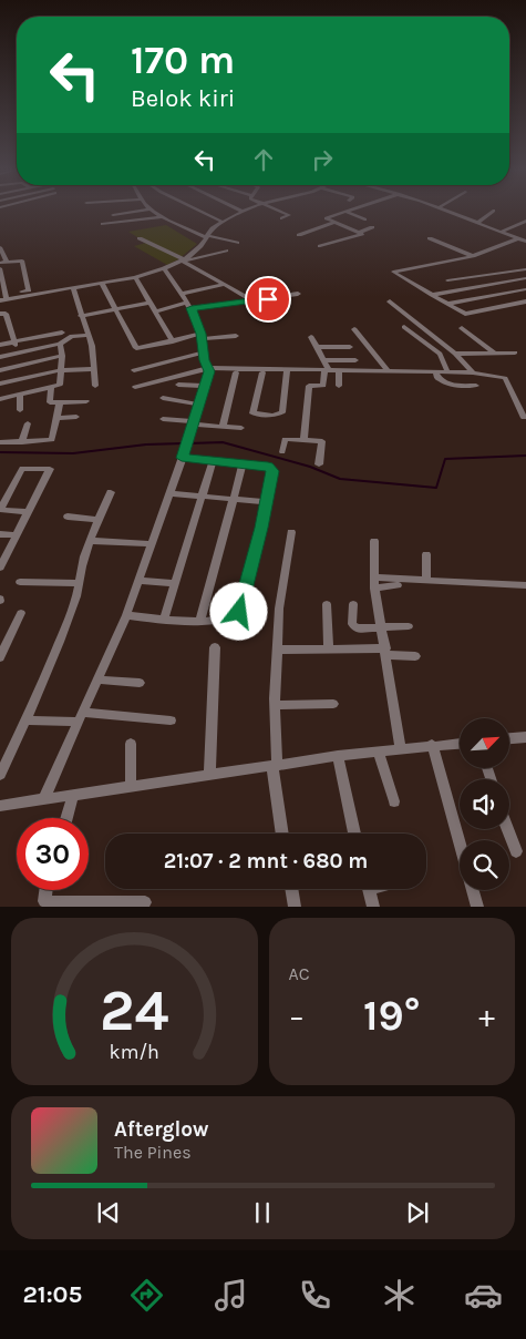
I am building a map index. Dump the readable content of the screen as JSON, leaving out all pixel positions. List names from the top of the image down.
{
  "north": "top right",
  "page": {
    "turn": ["170 m", "Belok kiri"],
    "limit": "30",
    "trip": "21:07 · 2 mnt · 680 m",
    "tile": "AC",
    "heat": ["−", "19°", "+"],
    "song": ["Afterglow", "The Pines"],
    "tabs": "21:05",
    "gauge": ["24", "km/h"]
  }
}
